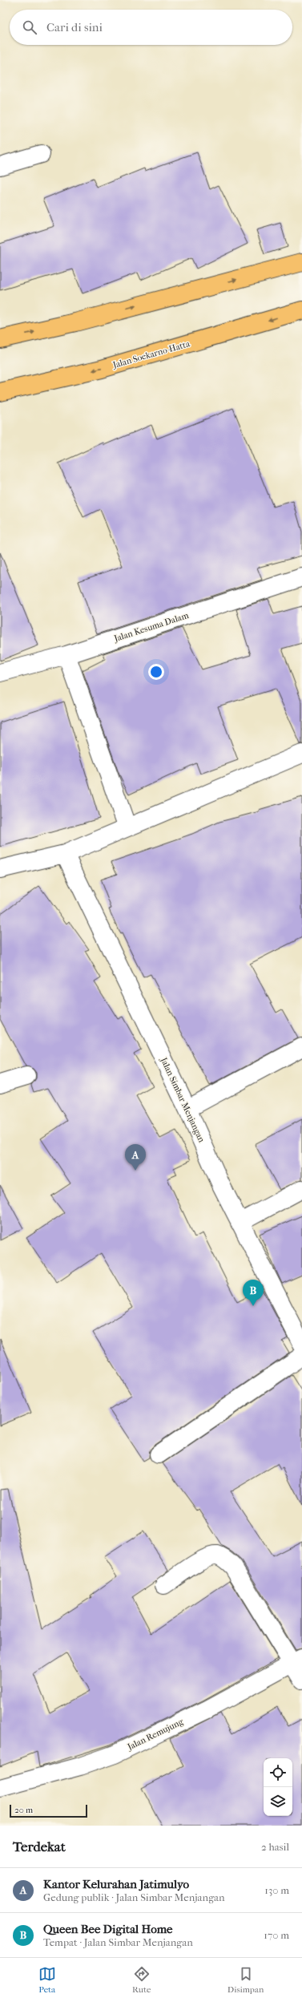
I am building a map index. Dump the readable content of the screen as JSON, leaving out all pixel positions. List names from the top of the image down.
{
  "streets": {
    "main road": ["Jalan Soekarno-Hatta"],
    "street": ["Jalan Kesuma Dalam", "Jalan Simbar Menjangan", "Jalan Remujung"]
  },
  "scale_bar": "20 m",
  "page": {
    "search": "Cari di sini",
    "pins": ["A", "B"],
    "scale": "20 m",
    "heading": ["Terdekat", "2 hasil"],
    "list": [
      {
        "mark": "A",
        "name": "Kantor Kelurahan Jatimulyo",
        "note": "Gedung publik · Jalan Simbar Menjangan",
        "value": "130 m"
      },
      {
        "mark": "B",
        "name": "Queen Bee Digital Home",
        "note": "Tempat · Jalan Simbar Menjangan",
        "value": "170 m"
      }
    ],
    "nav": ["Peta", "Rute", "Disimpan"]
  }
}
